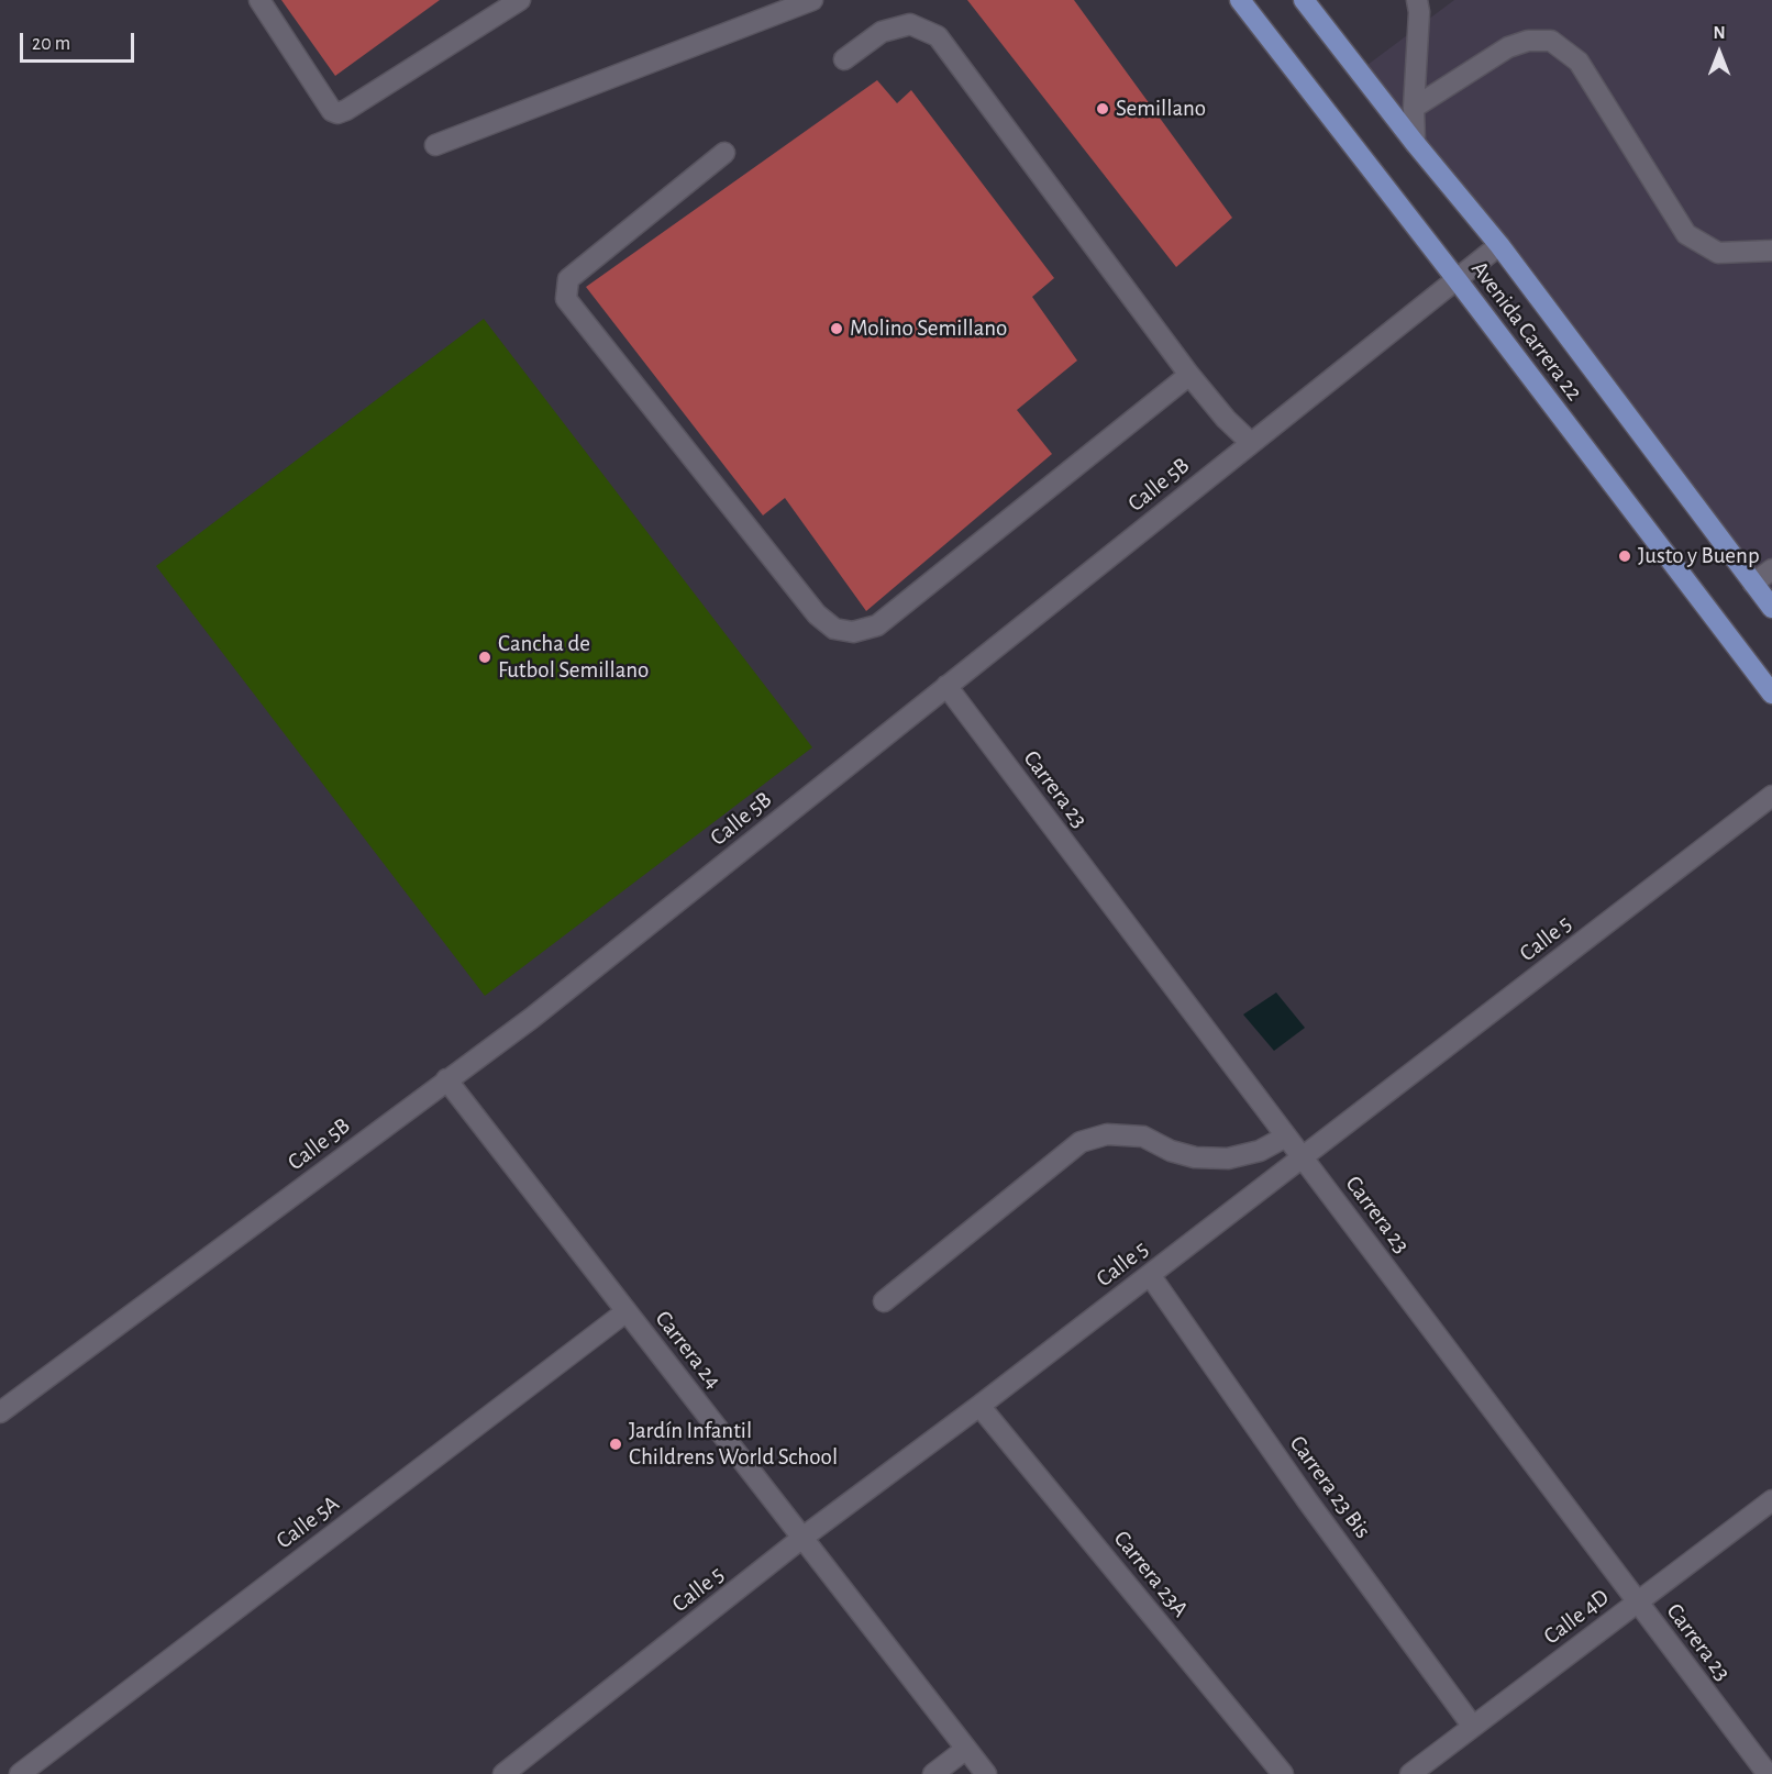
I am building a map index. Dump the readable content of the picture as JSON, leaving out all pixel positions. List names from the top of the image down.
{
  "streets": {
    "main road": ["Avenida Carrera 22"],
    "street": [
      "Calle 5B",
      "Carrera 23",
      "Calle 5",
      "Carrera 24",
      "Carrera 23 Bis",
      "Calle 5A",
      "Carrera 23A",
      "Calle 4D"
    ]
  },
  "crossings": [
    ["Avenida Carrera 22", "Calle 5B"],
    ["Calle 5B", "Carrera 23"],
    ["Calle 5B", "Carrera 24"],
    ["Carrera 23", "Calle 5"],
    ["Carrera 23", "Calle 4D"],
    ["Calle 5", "Carrera 24"],
    ["Calle 5", "Carrera 23 Bis"],
    ["Calle 5", "Carrera 23A"],
    ["Carrera 24", "Calle 5A"],
    ["Carrera 23 Bis", "Calle 4D"]
  ],
  "places": [
    "Semillano",
    "Molino Semillano",
    "Justo y Buenp",
    "Cancha de Futbol Semillano",
    "Jardín Infantil Childrens World School"
  ],
  "scale_bar": "20 m",
  "north": "top"
}
